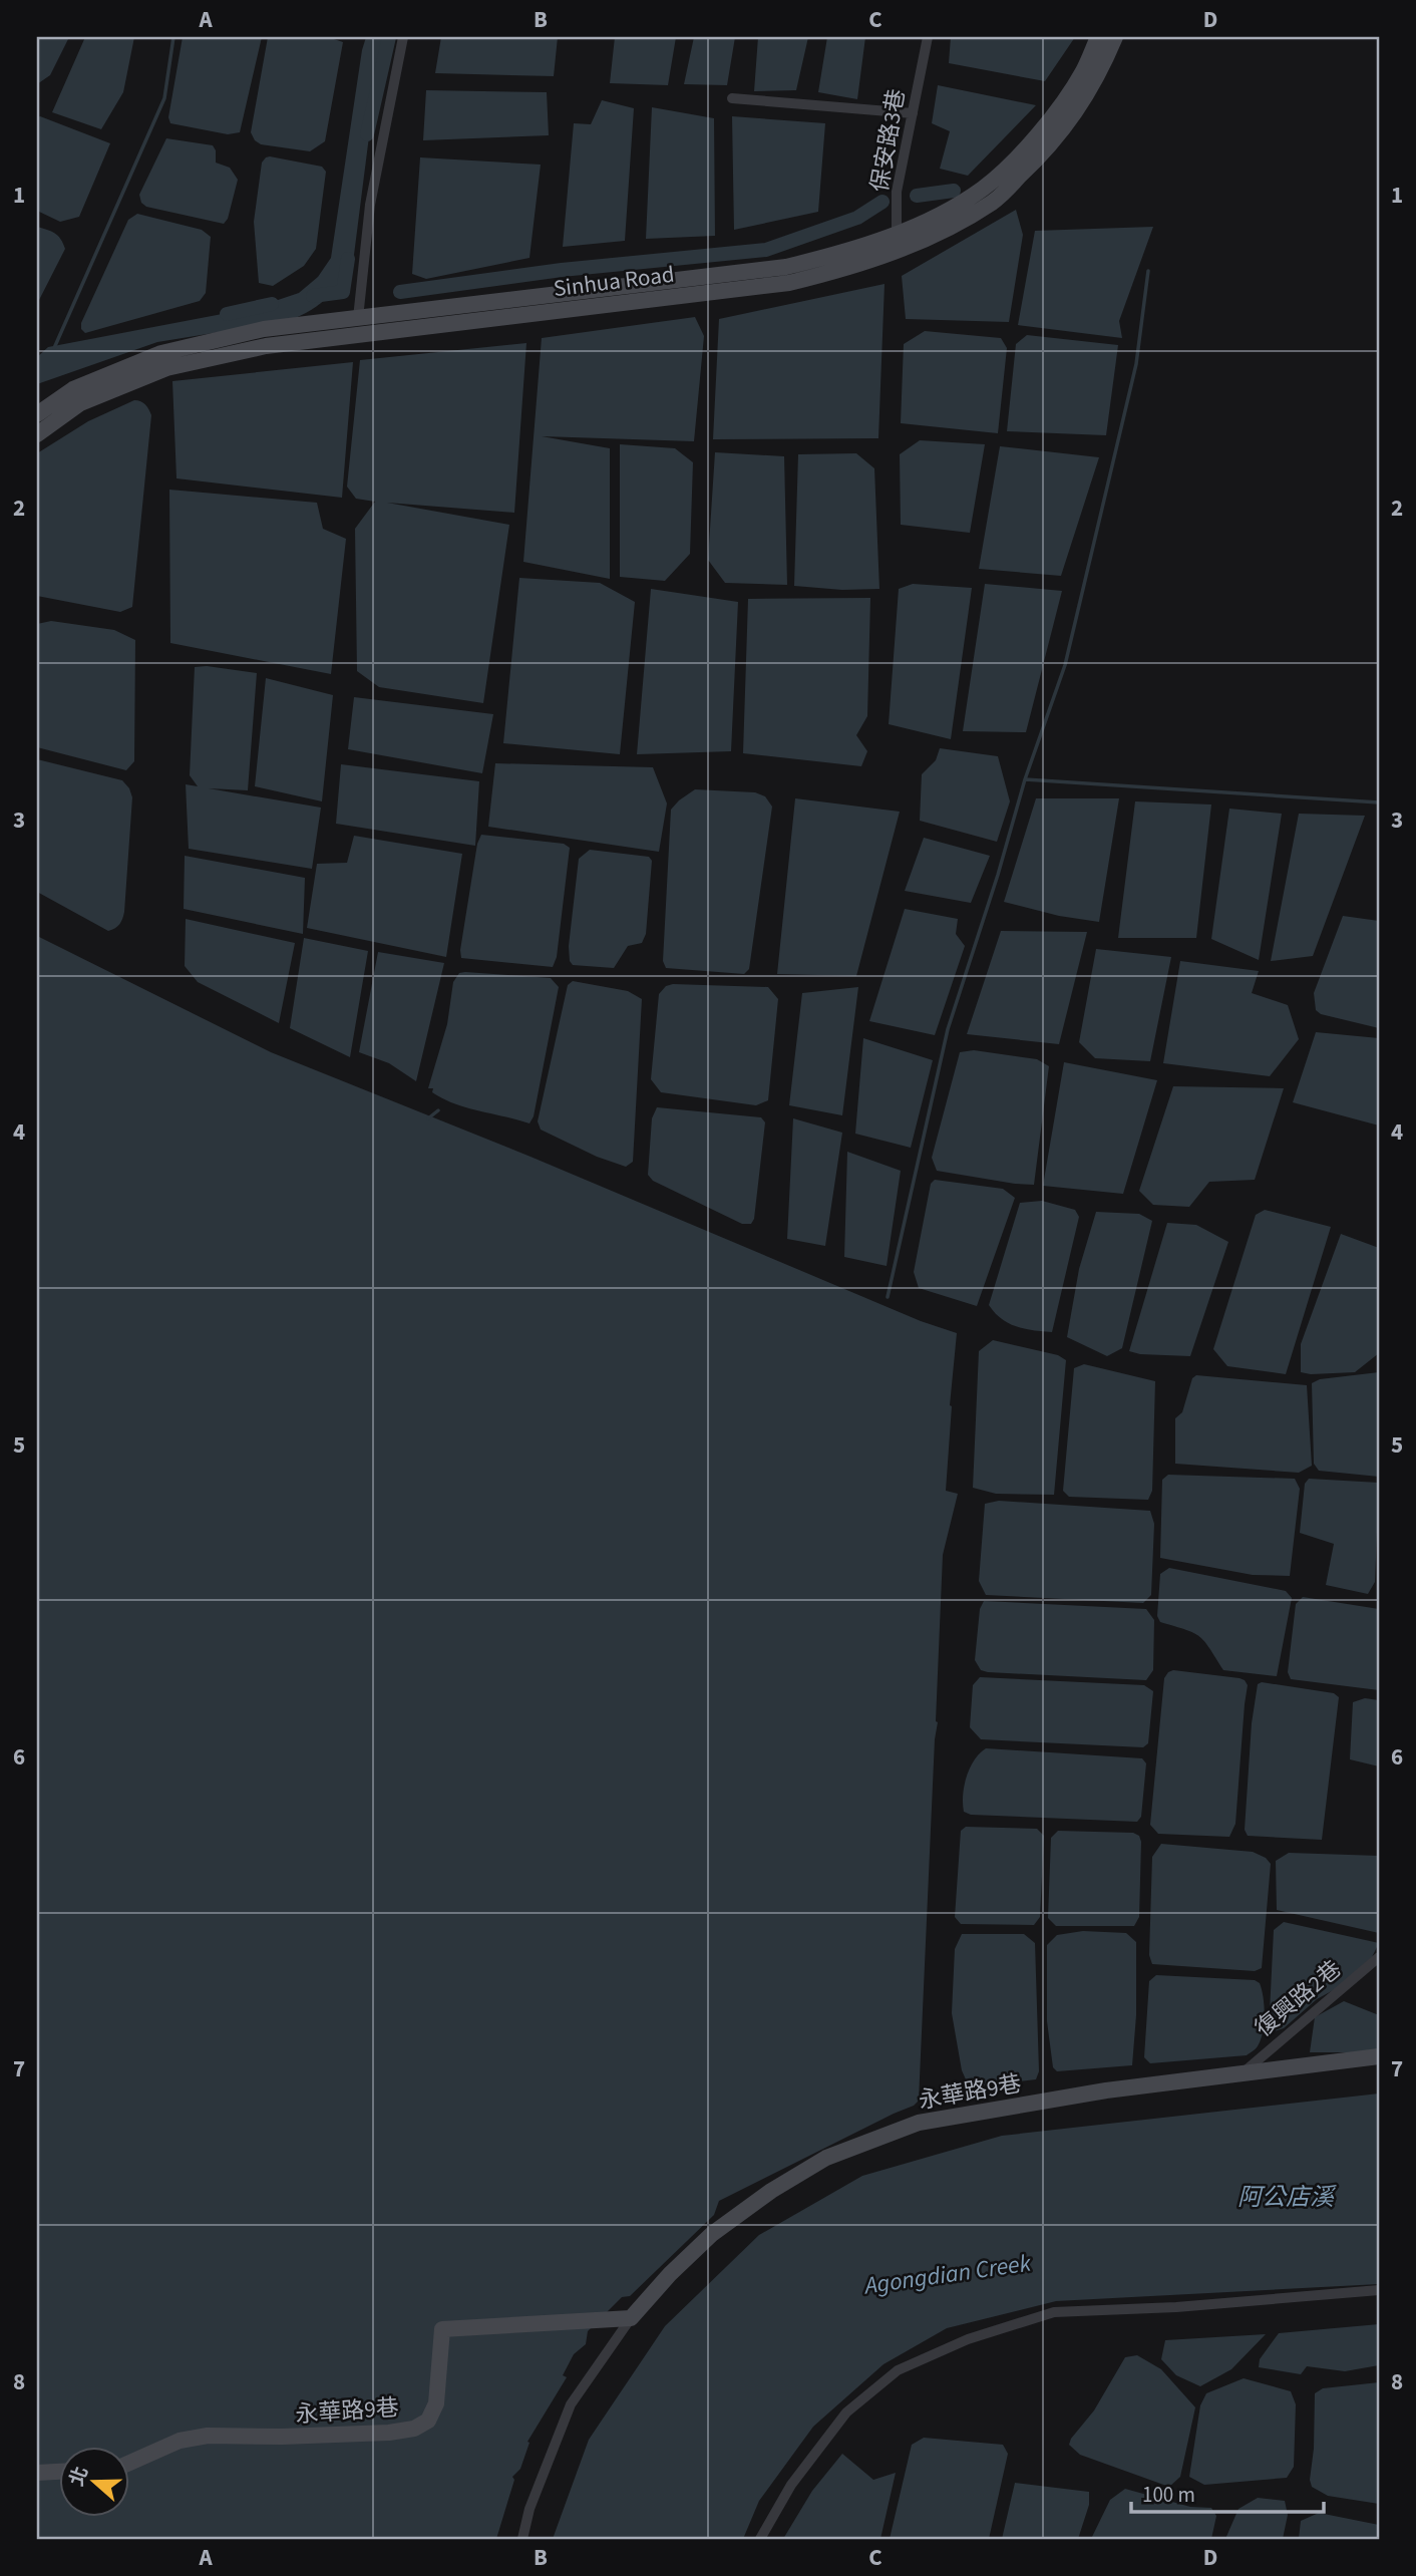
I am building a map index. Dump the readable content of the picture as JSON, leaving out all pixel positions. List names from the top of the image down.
{
  "streets": {
    "street": [
      "保安路3巷",
      "Sinhua Road",
      "復興路2巷",
      "永華路9巷"
    ]
  },
  "crossings": [
    ["保安路3巷", "Sinhua Road"],
    ["復興路2巷", "永華路9巷"]
  ],
  "water": ["阿公店溪", "Agongdian Creek"],
  "scale_bar": "100 m",
  "north": "left",
  "grid": {
    "columns": [
      "A",
      "B",
      "C",
      "D"
    ],
    "rows": [
      "1",
      "2",
      "3",
      "4",
      "5",
      "6",
      "7",
      "8"
    ]
  }
}
